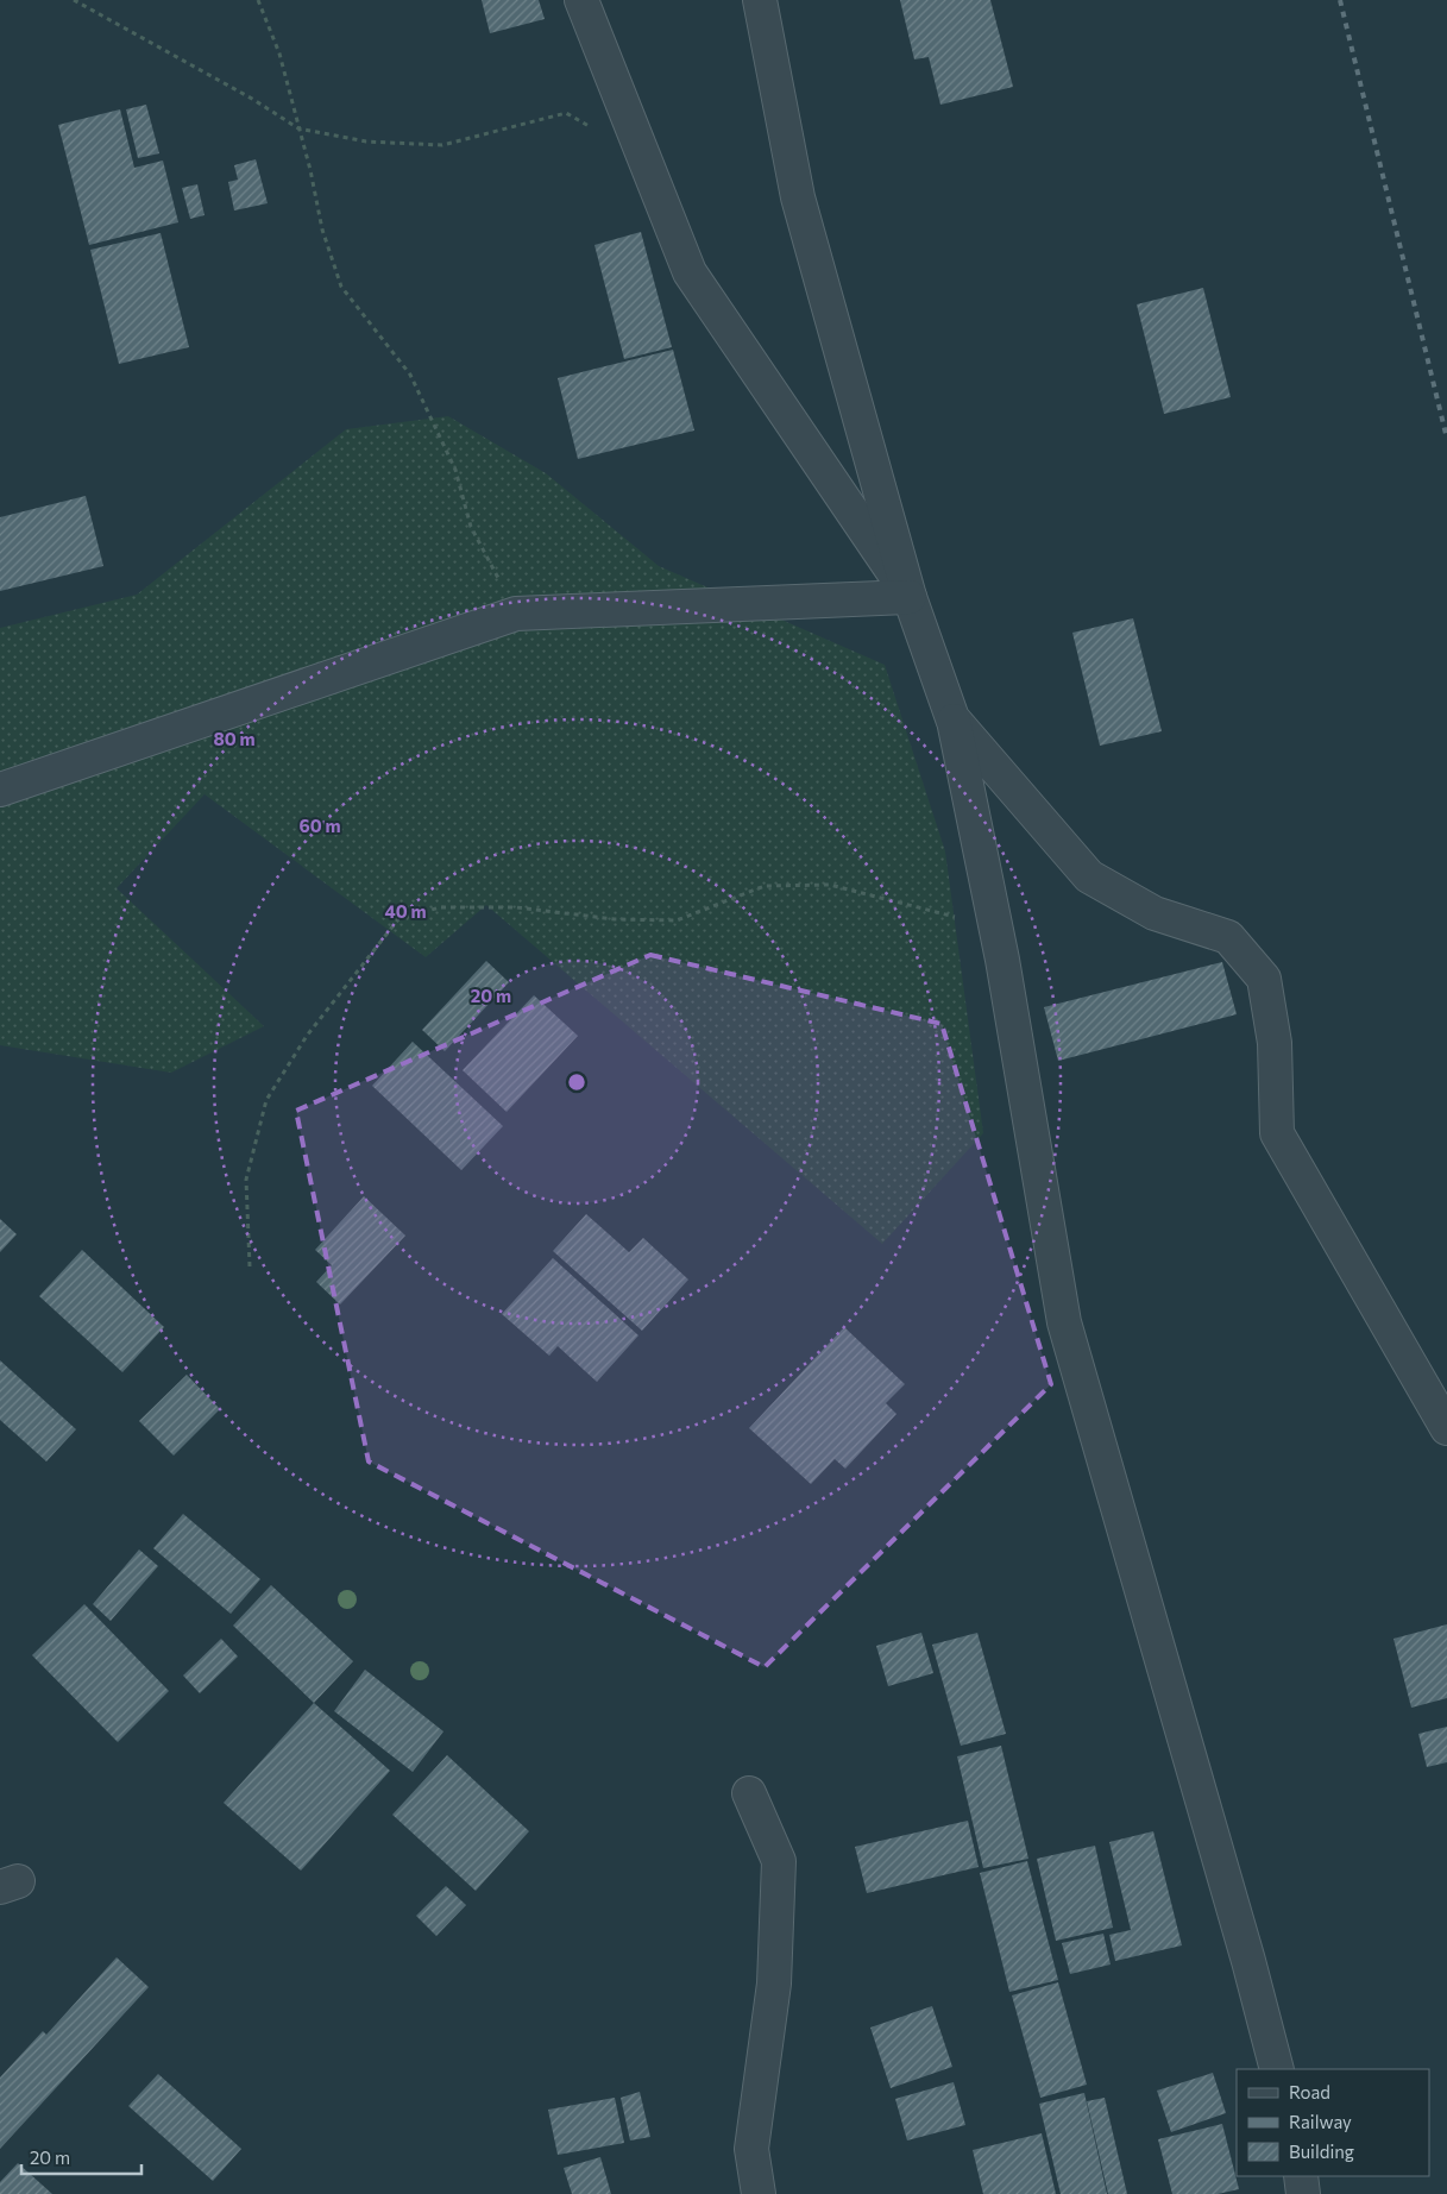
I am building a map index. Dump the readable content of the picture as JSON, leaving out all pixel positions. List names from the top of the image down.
{
  "legend": ["Road", "Railway", "Building"],
  "scale_bar": "20 m",
  "rings": [
    "80 m",
    "60 m",
    "40 m",
    "20 m"
  ]
}
